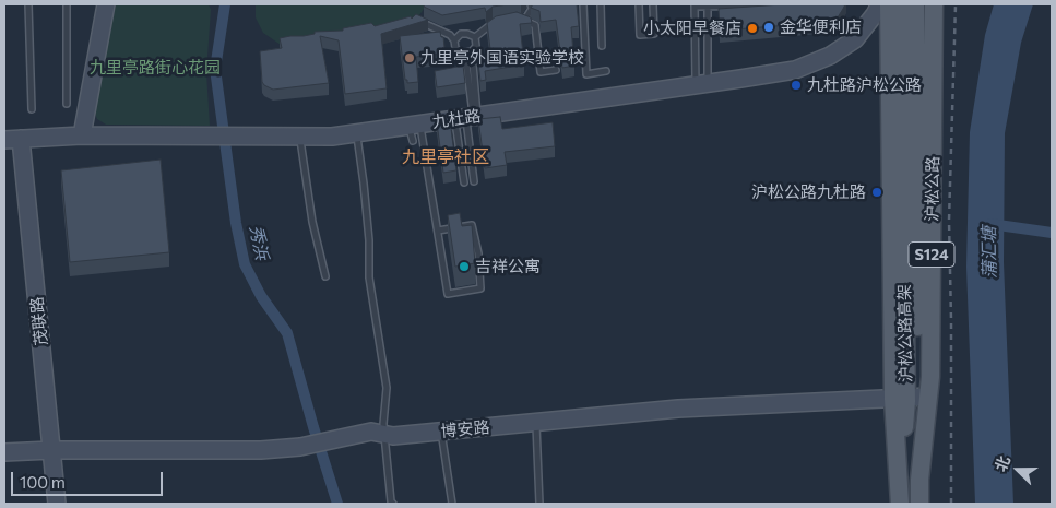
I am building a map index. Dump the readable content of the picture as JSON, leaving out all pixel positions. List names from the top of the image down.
{
  "streets": {
    "main road": ["沪松公路", "S124", "沪松公路高架"],
    "street": ["九杜路", "茂联路", "博安路"]
  },
  "crossings": [
    ["九杜路", "茂联路"],
    ["沪松公路", "沪松公路高架"],
    ["沪松公路", "博安路"],
    ["茂联路", "博安路"],
    ["沪松公路高架", "博安路"]
  ],
  "districts": ["九里亭社区"],
  "water": ["秀浜", "蒲汇塘"],
  "parks": ["九里亭路街心花园"],
  "places": [
    "金华便利店",
    "小太阳早餐店",
    "九里亭外国语实验学校",
    "九杜路沪松公路",
    "沪松公路九杜路",
    "吉祥公寓"
  ],
  "scale_bar": "100 m",
  "north": "left"
}
